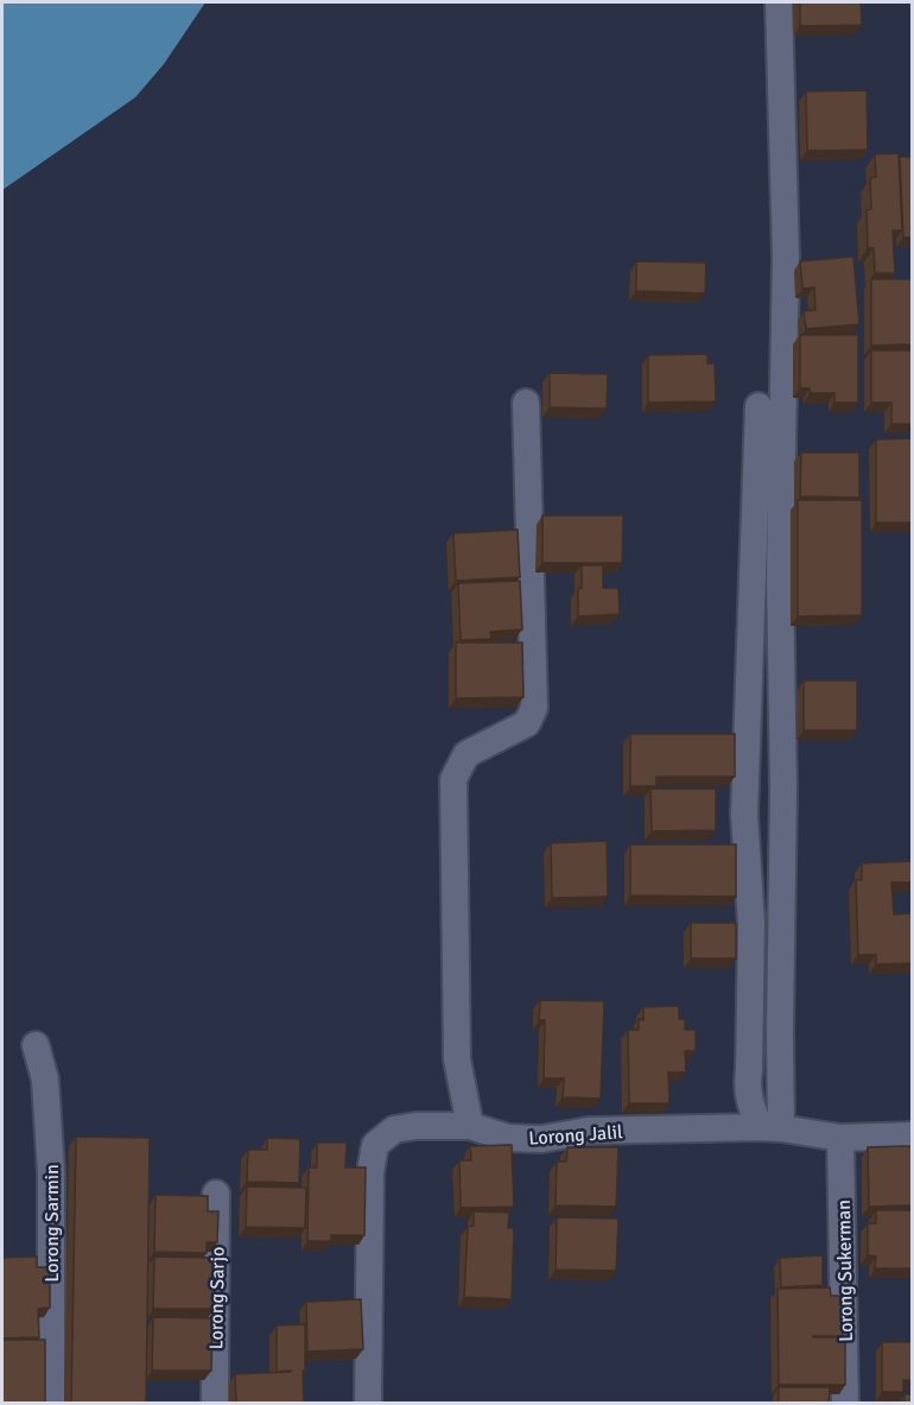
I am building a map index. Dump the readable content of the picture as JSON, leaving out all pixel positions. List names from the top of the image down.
{
  "streets": {
    "street": [
      "Lorong Jalil",
      "Lorong Sarmin",
      "Lorong Sukerman",
      "Lorong Sarjo"
    ]
  },
  "crossings": [
    ["Lorong Jalil", "Lorong Sukerman"]
  ]
}
